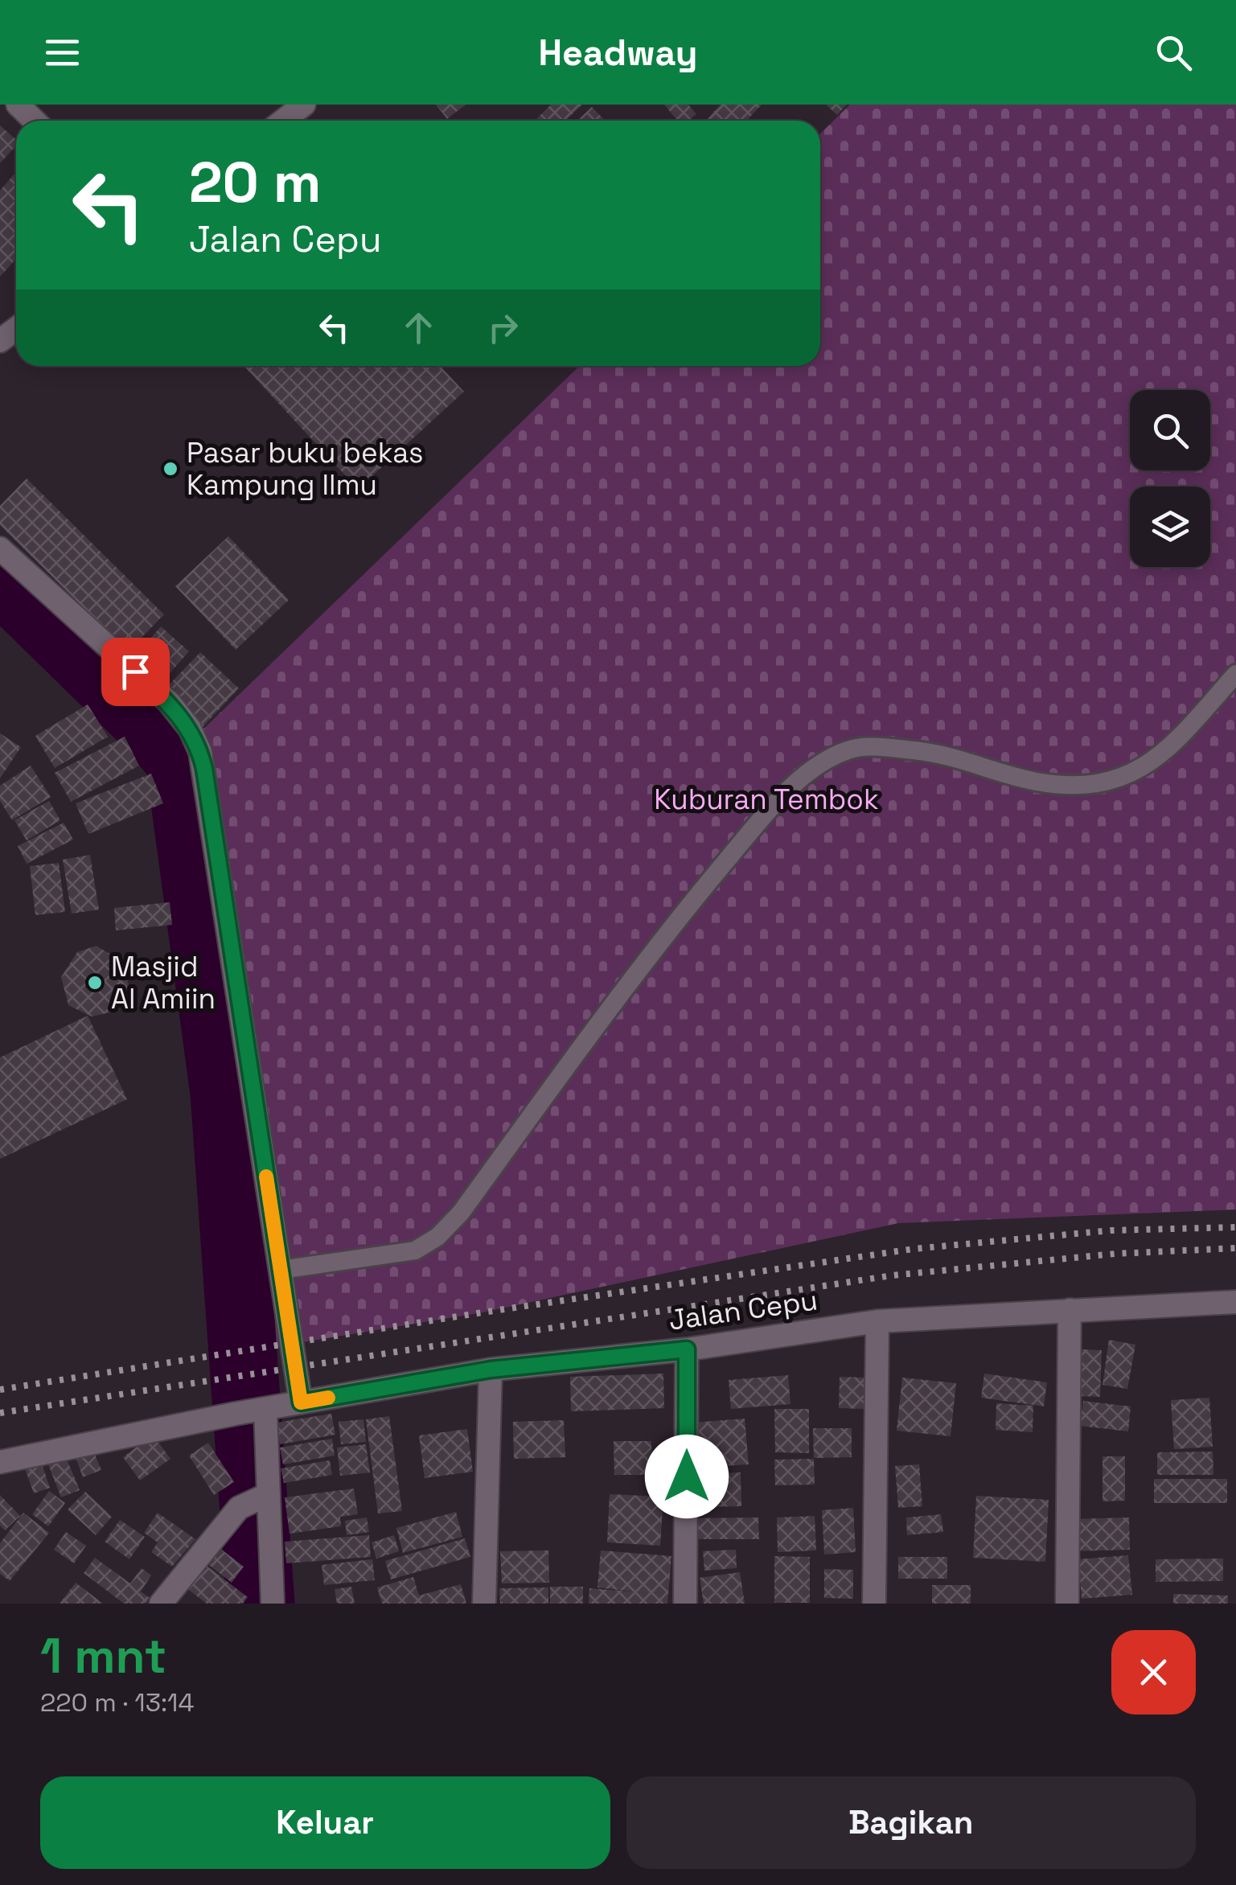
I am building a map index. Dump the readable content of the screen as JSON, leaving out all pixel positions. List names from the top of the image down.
{
  "streets": {
    "street": ["Jalan Cepu"]
  },
  "parks": ["Kuburan Tembok"],
  "places": ["Pasar buku bekas Kampung Ilmu", "Masjid Al Amiin"],
  "page": {
    "header": "Headway",
    "turn": ["20 m", "Jalan Cepu"],
    "heading": ["1 mnt", "220 m · 13:14"],
    "buttons": ["Keluar", "Bagikan"]
  }
}
